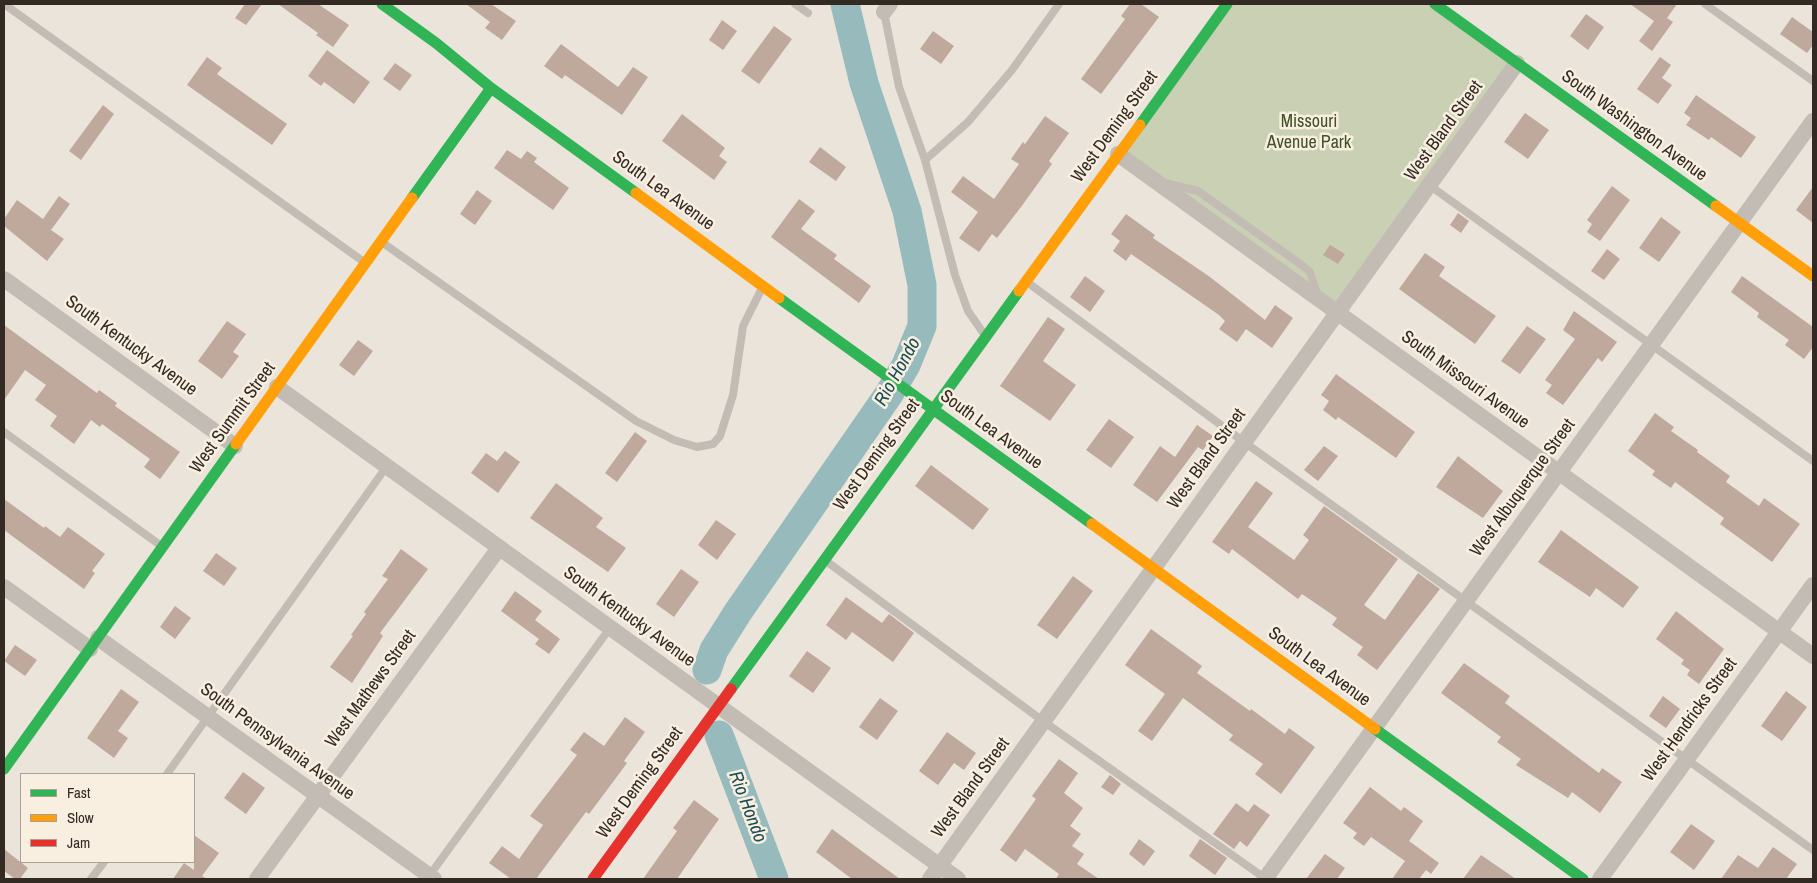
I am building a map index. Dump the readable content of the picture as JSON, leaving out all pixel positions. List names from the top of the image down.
{
  "streets": {
    "street": [
      "South Washington Avenue",
      "West Deming Street",
      "West Bland Street",
      "South Lea Avenue",
      "South Kentucky Avenue",
      "South Missouri Avenue",
      "West Summit Street",
      "West Albuquerque Street",
      "West Mathews Street",
      "West Hendricks Street",
      "South Pennsylvania Avenue"
    ]
  },
  "crossings": [
    ["South Washington Avenue", "West Bland Street"],
    ["South Washington Avenue", "West Albuquerque Street"],
    ["West Deming Street", "South Lea Avenue"],
    ["West Deming Street", "South Kentucky Avenue"],
    ["West Deming Street", "South Missouri Avenue"],
    ["West Bland Street", "South Lea Avenue"],
    ["West Bland Street", "South Kentucky Avenue"],
    ["West Bland Street", "South Missouri Avenue"],
    ["South Lea Avenue", "West Summit Street"],
    ["South Lea Avenue", "West Albuquerque Street"],
    ["South Kentucky Avenue", "West Summit Street"],
    ["South Kentucky Avenue", "West Mathews Street"],
    ["South Missouri Avenue", "West Albuquerque Street"],
    ["South Missouri Avenue", "West Hendricks Street"],
    ["West Summit Street", "South Pennsylvania Avenue"],
    ["West Mathews Street", "South Pennsylvania Avenue"]
  ],
  "water": ["Rio Hondo"],
  "parks": ["Missouri Avenue Park"],
  "legend": ["Fast", "Slow", "Jam"]
}
